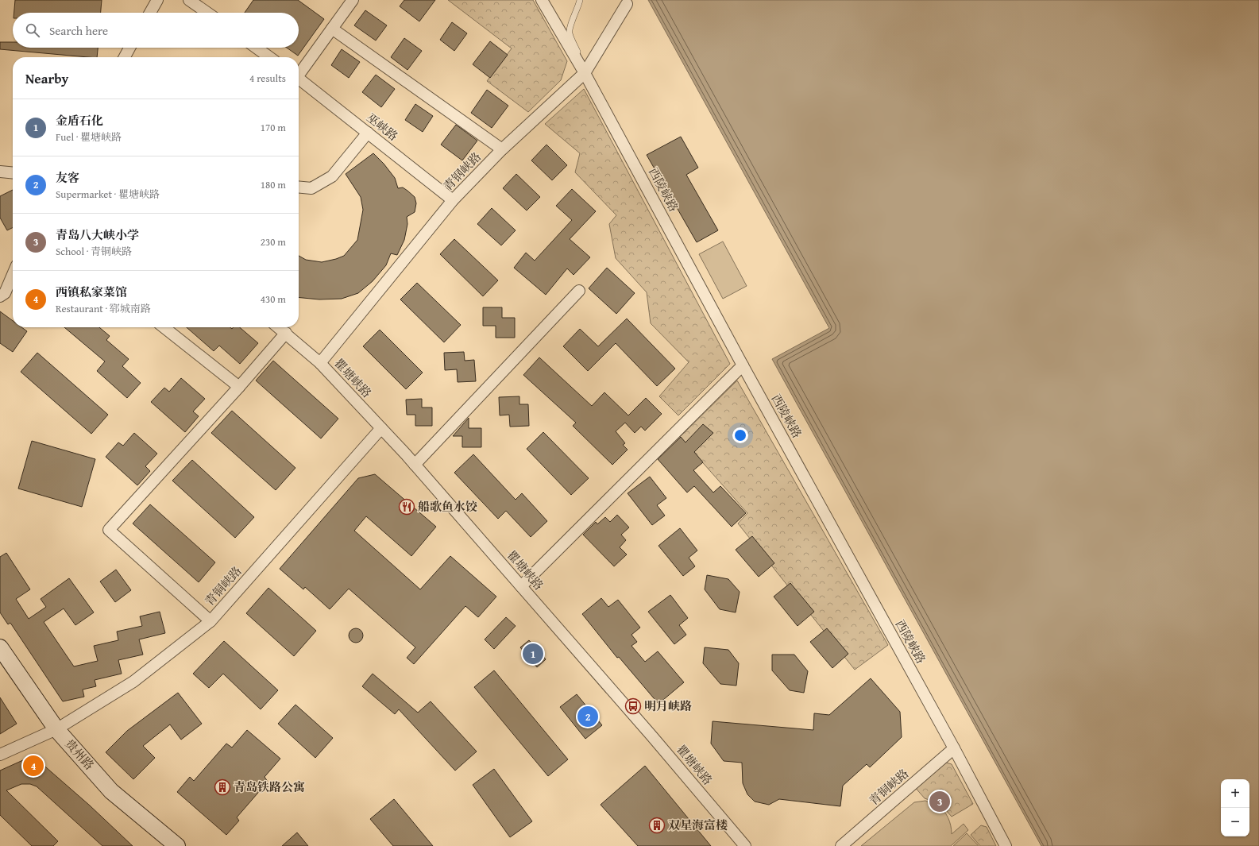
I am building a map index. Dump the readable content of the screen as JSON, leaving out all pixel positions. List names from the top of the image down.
{
  "streets": {
    "main road": ["贵州路"],
    "street": [
      "巫峡路",
      "青钢峡路",
      "西陵峡路",
      "瞿塘峡路",
      "青铜峡路"
    ]
  },
  "crossings": [
    ["巫峡路", "青钢峡路"],
    ["青钢峡路", "西陵峡路"],
    ["青钢峡路", "瞿塘峡路"],
    ["西陵峡路", "青铜峡路"],
    ["瞿塘峡路", "青铜峡路"],
    ["青铜峡路", "贵州路"]
  ],
  "places": {
    "restaurant": ["船歌鱼水饺"],
    "bus stop": ["明月峡路"],
    "building": ["青岛铁路公寓", "双星海富楼"]
  },
  "page": {
    "search": "Search here",
    "heading": ["Nearby", "4 results"],
    "list": [
      {
        "mark": "1",
        "name": "金盾石化",
        "note": "Fuel · 瞿塘峡路",
        "value": "170 m"
      },
      {
        "mark": "2",
        "name": "友客",
        "note": "Supermarket · 瞿塘峡路",
        "value": "180 m"
      },
      {
        "mark": "3",
        "name": "青岛八大峡小学",
        "note": "School · 青铜峡路",
        "value": "230 m"
      },
      {
        "mark": "4",
        "name": "西镇私家菜馆",
        "note": "Restaurant · 郓城南路",
        "value": "430 m"
      }
    ],
    "pins": [
      "1",
      "2",
      "4",
      "3"
    ],
    "map_buttons": ["+", "−"]
  }
}
